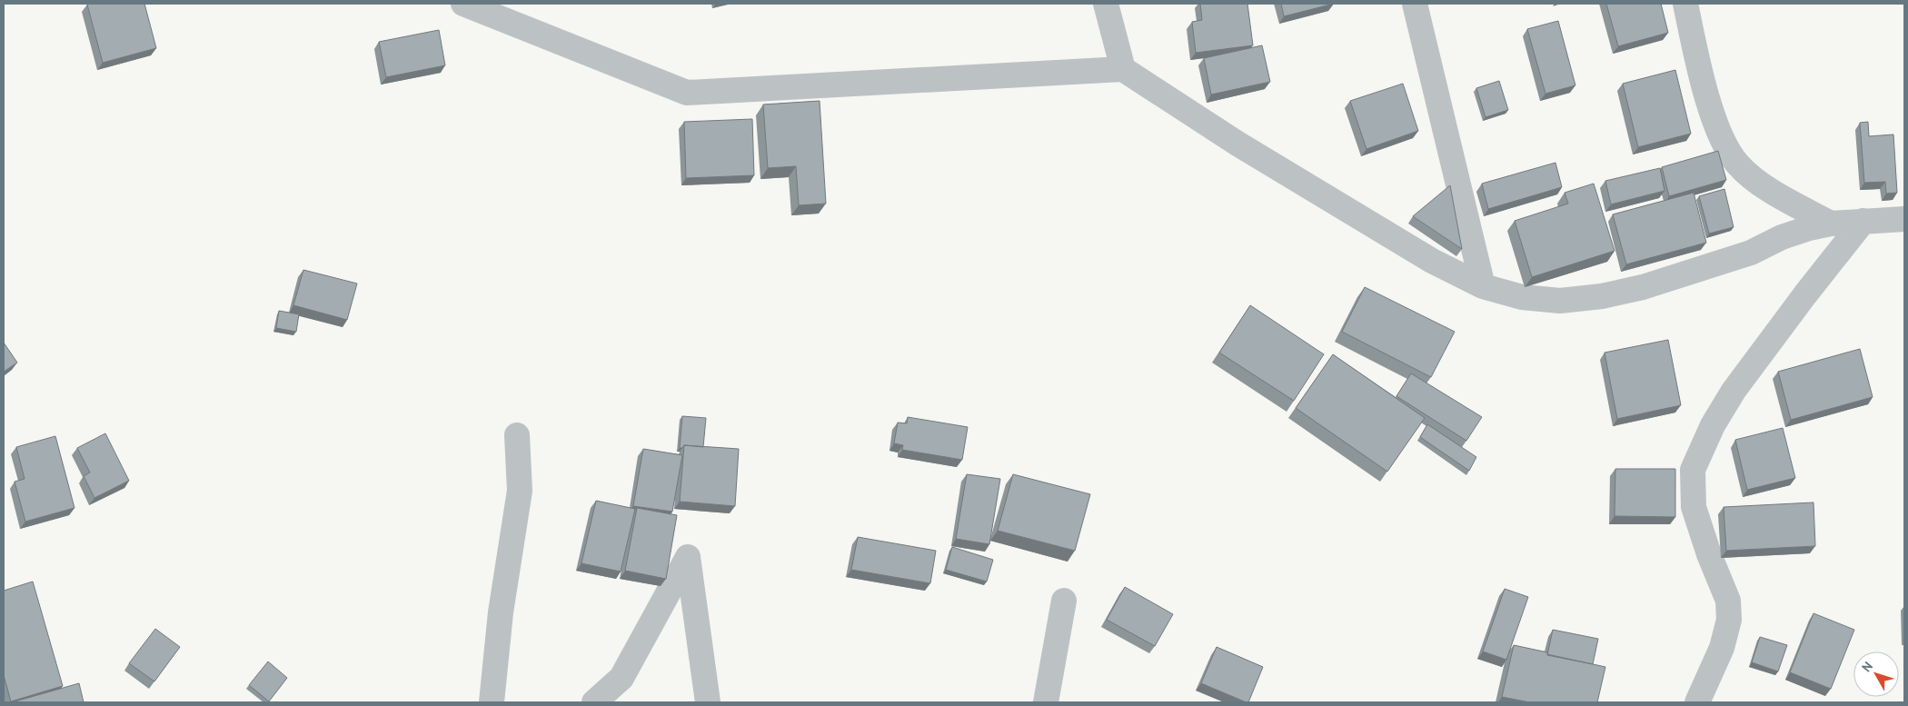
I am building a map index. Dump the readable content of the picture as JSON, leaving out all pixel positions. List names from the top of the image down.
{
  "north": "top left"
}
